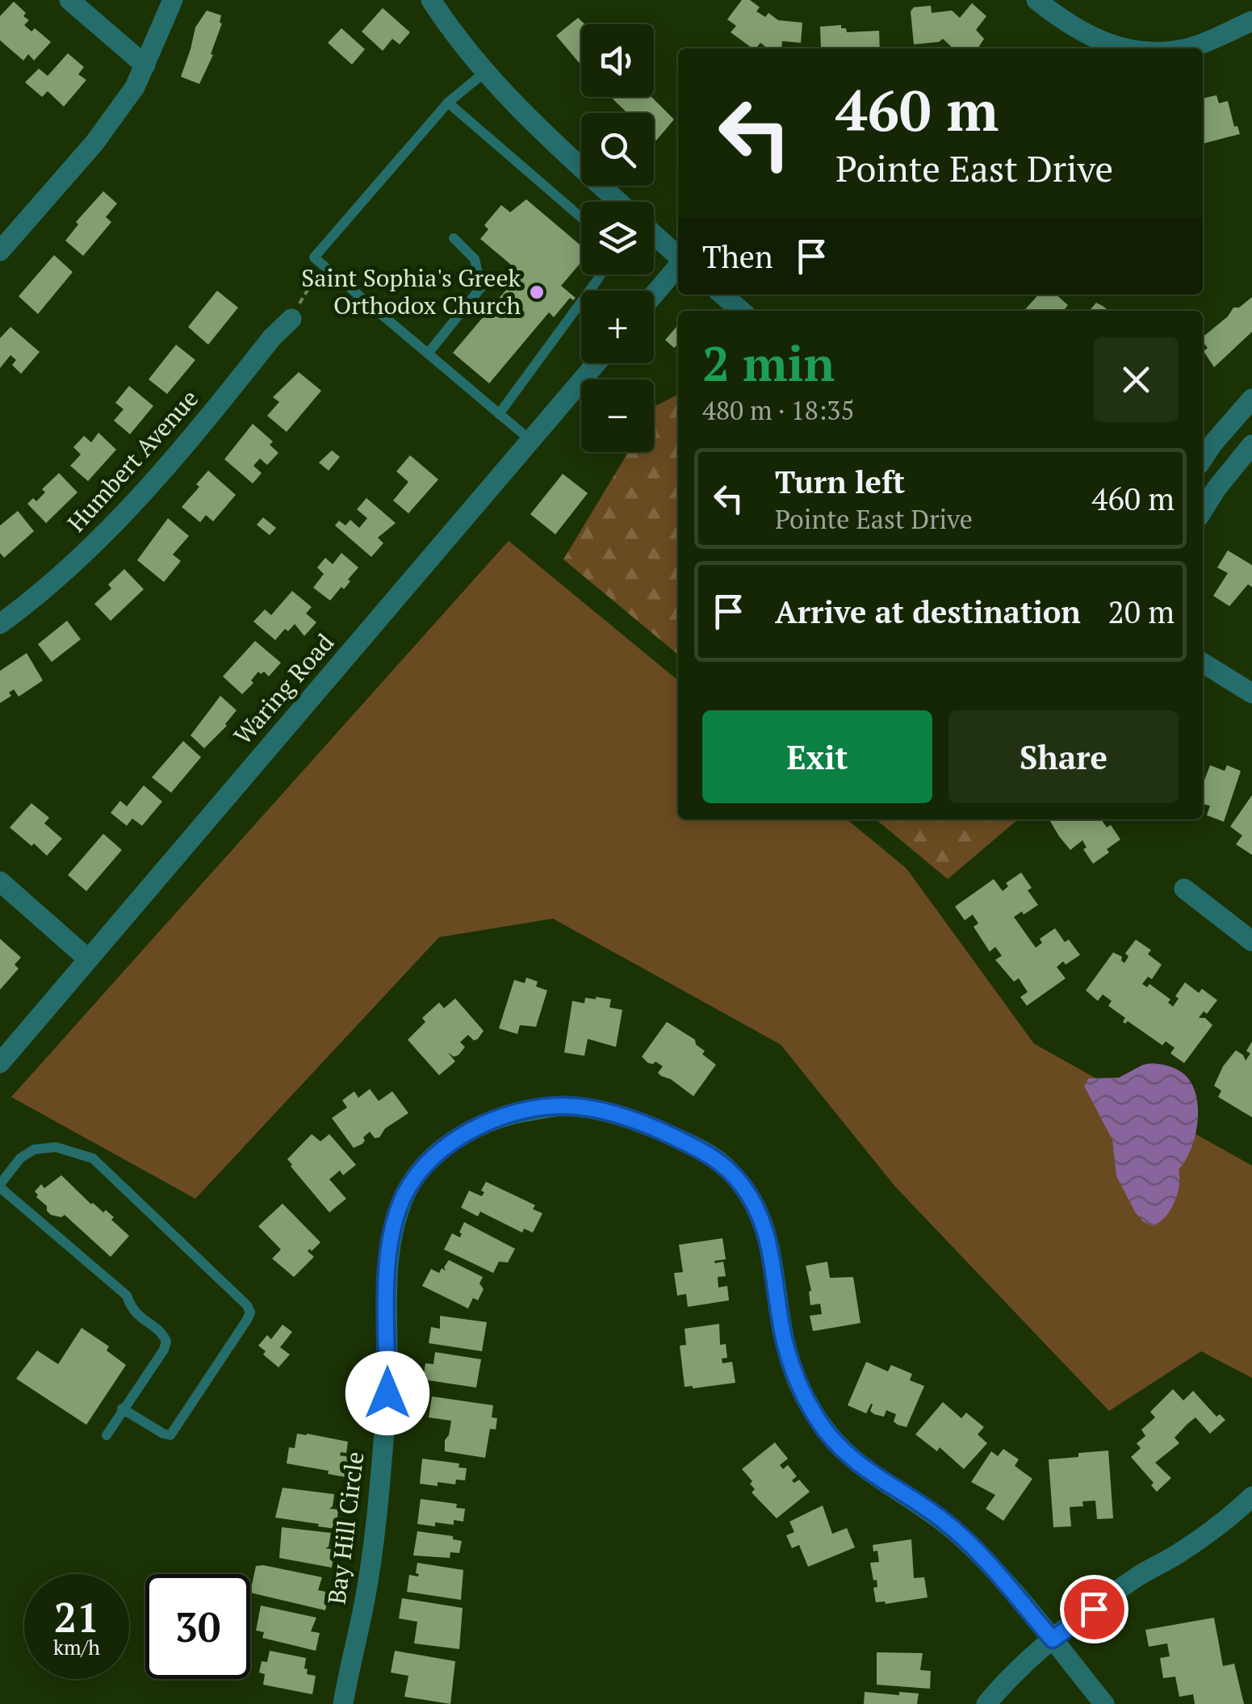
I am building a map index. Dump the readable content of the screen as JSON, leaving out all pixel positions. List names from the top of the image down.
{
  "streets": {
    "street": ["Humbert Avenue", "Waring Road", "Bay Hill Circle"]
  },
  "places": ["Saint Sophia's Greek Orthodox Church"],
  "page": {
    "map_buttons": ["+", "−"],
    "turn": ["460 m", "Pointe East Drive"],
    "then": "Then",
    "heading": ["2 min", "480 m · 18:35"],
    "list": [
      {
        "name": "Turn left",
        "note": "Pointe East Drive",
        "value": "460 m"
      },
      {
        "name": "Arrive at destination",
        "value": "20 m"
      }
    ],
    "buttons": ["Exit", "Share"],
    "speed": "21 km/h",
    "limit": "30"
  }
}
